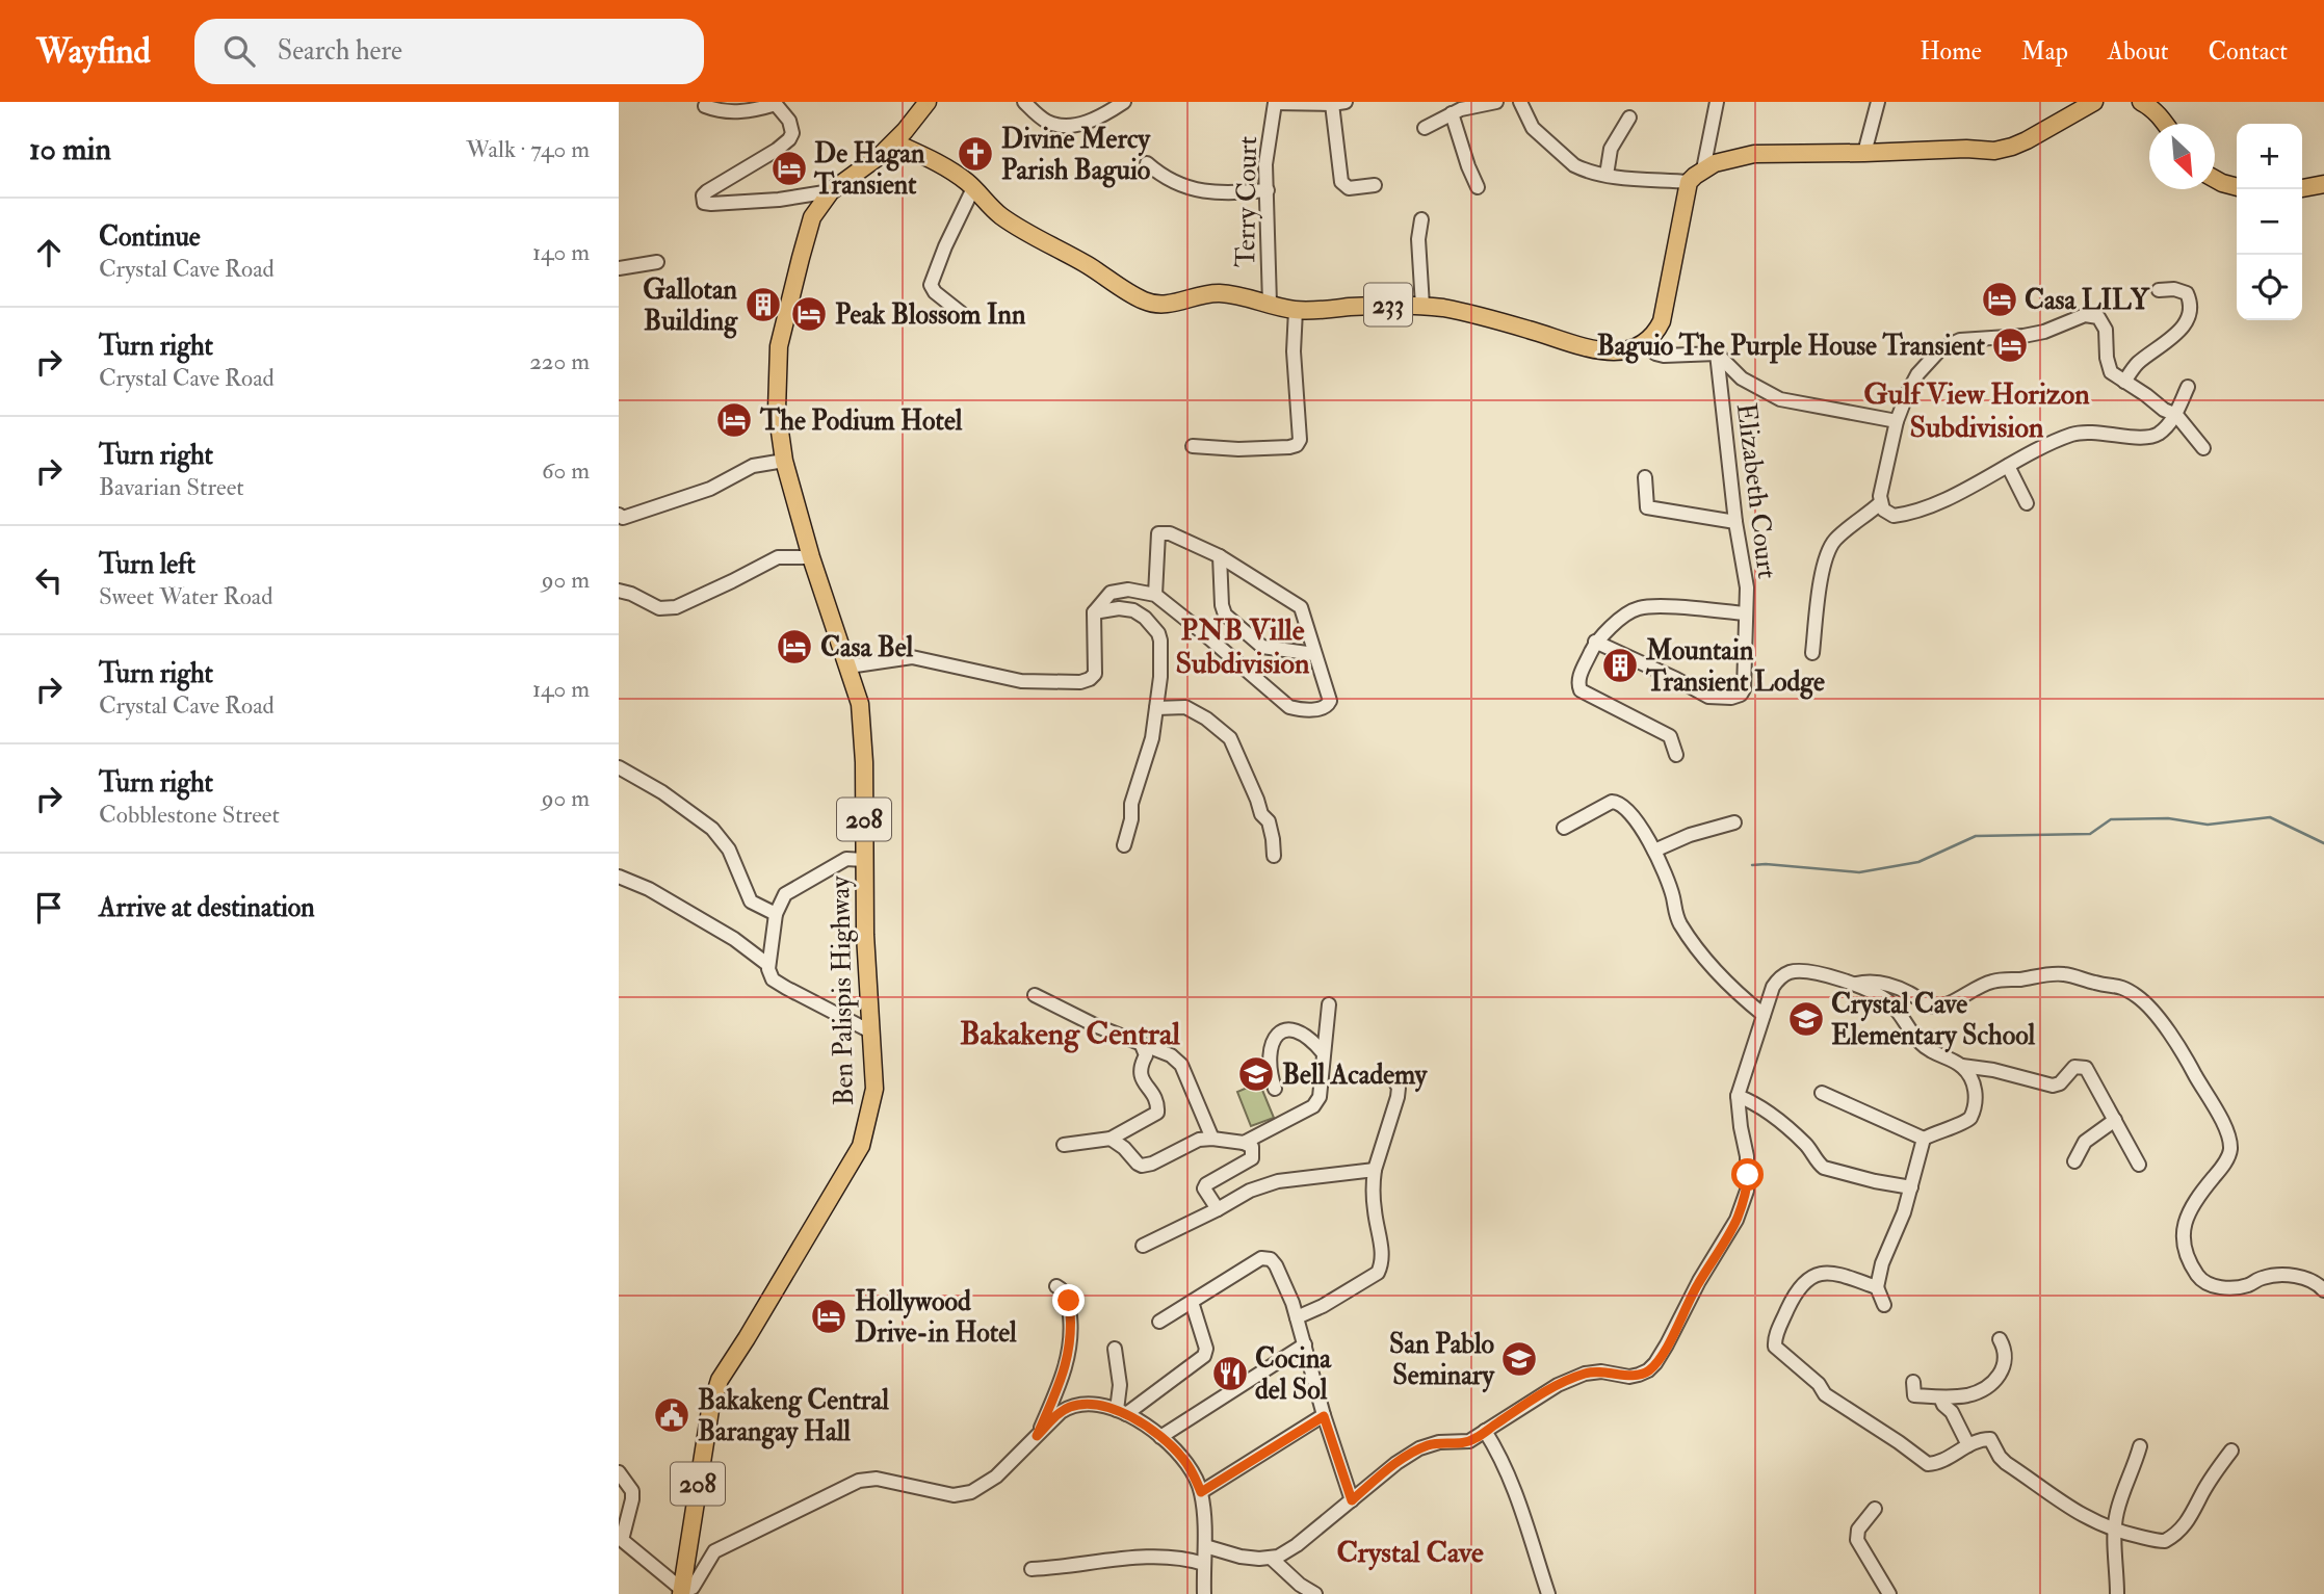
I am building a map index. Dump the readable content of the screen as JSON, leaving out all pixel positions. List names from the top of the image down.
{
  "streets": {
    "main road": ["233", "208", "Ben Palispis Highway"],
    "street": ["Terry Court", "Elizabeth Court"]
  },
  "crossings": [
    ["Terry Court", "233"],
    ["233", "Ben Palispis Highway"]
  ],
  "districts": [
    "Gulf View Horizon Subdivision",
    "PNB Ville Subdivision",
    "Bakakeng Central",
    "Crystal Cave"
  ],
  "places": {
    "church": ["Divine Mercy Parish Baguio"],
    "hotel": [
      "De Hagan Transient",
      "Casa LILY",
      "Peak Blossom Inn",
      "Baguio The Purple House Transient",
      "The Podium Hotel",
      "Casa Bel",
      "Hollywood Drive-in Hotel"
    ],
    "building": ["Gallotan Building", "Mountain Transient Lodge"],
    "school or university": ["Crystal Cave Elementary School", "Bell Academy", "San Pablo Seminary"],
    "restaurant": ["Cocina del Sol"],
    "public building": ["Bakakeng Central Barangay Hall"]
  },
  "north": "bottom right",
  "page": {
    "header": "Wayfind",
    "search": "Search here",
    "nav": [
      "Home",
      "Map",
      "About",
      "Contact"
    ],
    "heading": ["10 min", "Walk · 740 m"],
    "map_buttons": ["+", "−"],
    "list": [
      ["Continue", "Crystal Cave Road", "140 m"],
      ["Turn right", "Crystal Cave Road", "220 m"],
      ["Turn right", "Bavarian Street", "60 m"],
      ["Turn left", "Sweet Water Road", "90 m"],
      ["Turn right", "Crystal Cave Road", "140 m"],
      ["Turn right", "Cobblestone Street", "90 m"],
      "Arrive at destination"
    ]
  }
}
